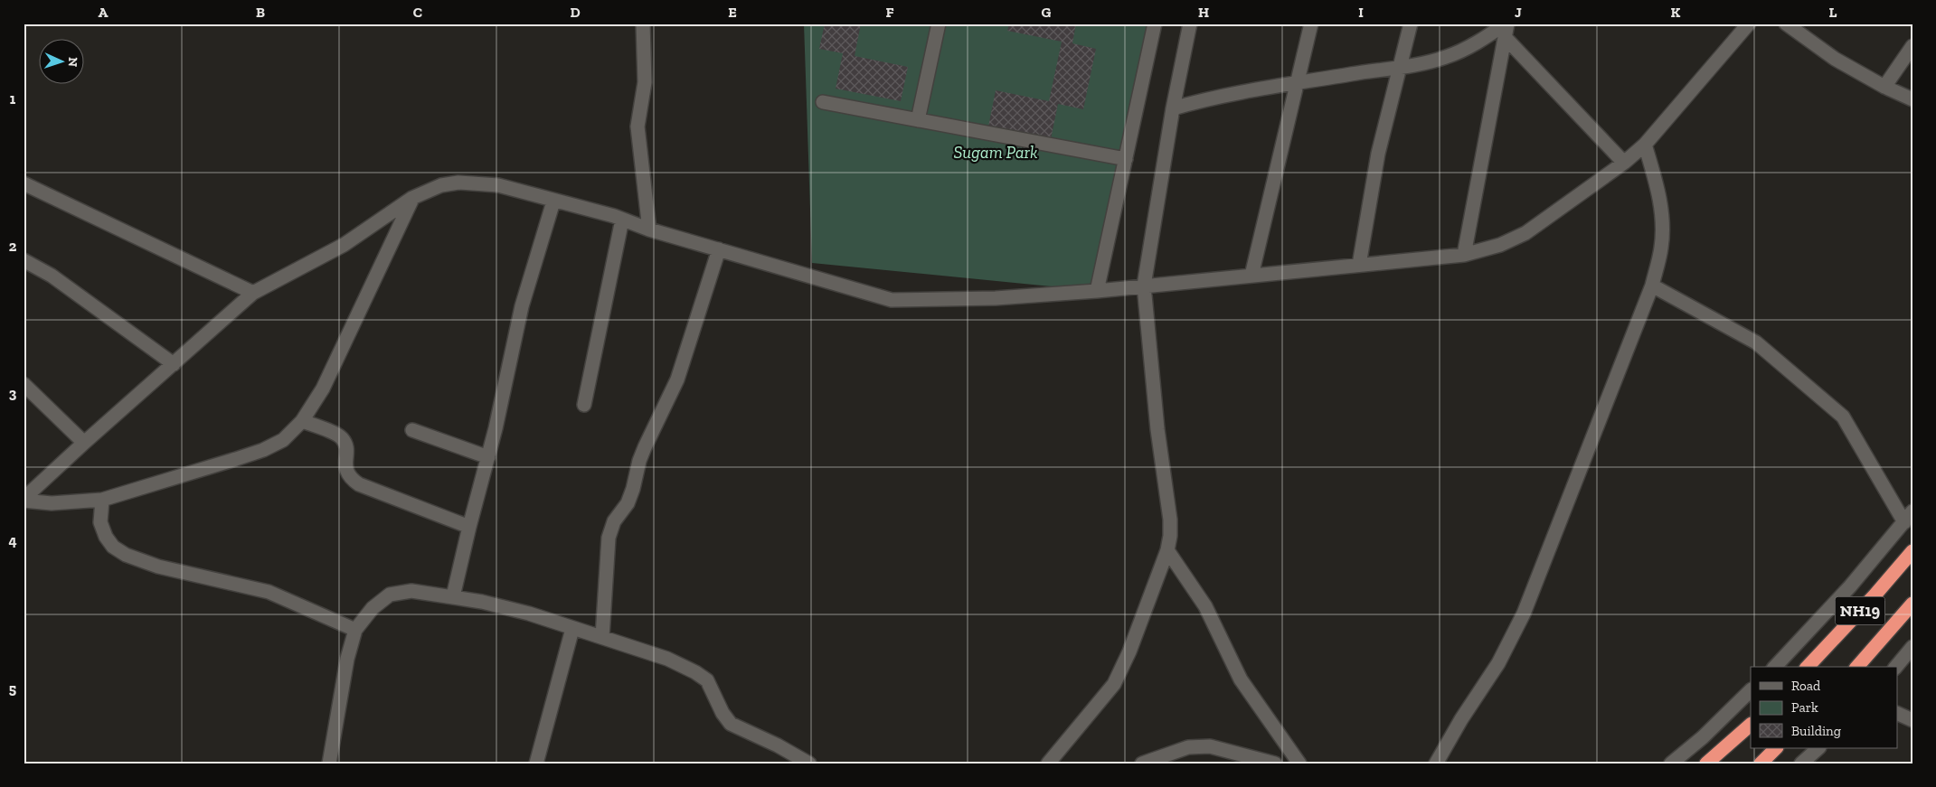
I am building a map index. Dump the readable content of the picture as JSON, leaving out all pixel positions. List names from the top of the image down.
{
  "streets": {
    "highway": ["NH19"]
  },
  "parks": ["Sugam Park"],
  "legend": ["Road", "Park", "Building"],
  "north": "right",
  "grid": {
    "columns": [
      "A",
      "B",
      "C",
      "D",
      "E",
      "F",
      "G",
      "H",
      "I",
      "J",
      "K",
      "L"
    ],
    "rows": [
      "1",
      "2",
      "3",
      "4",
      "5"
    ]
  }
}
